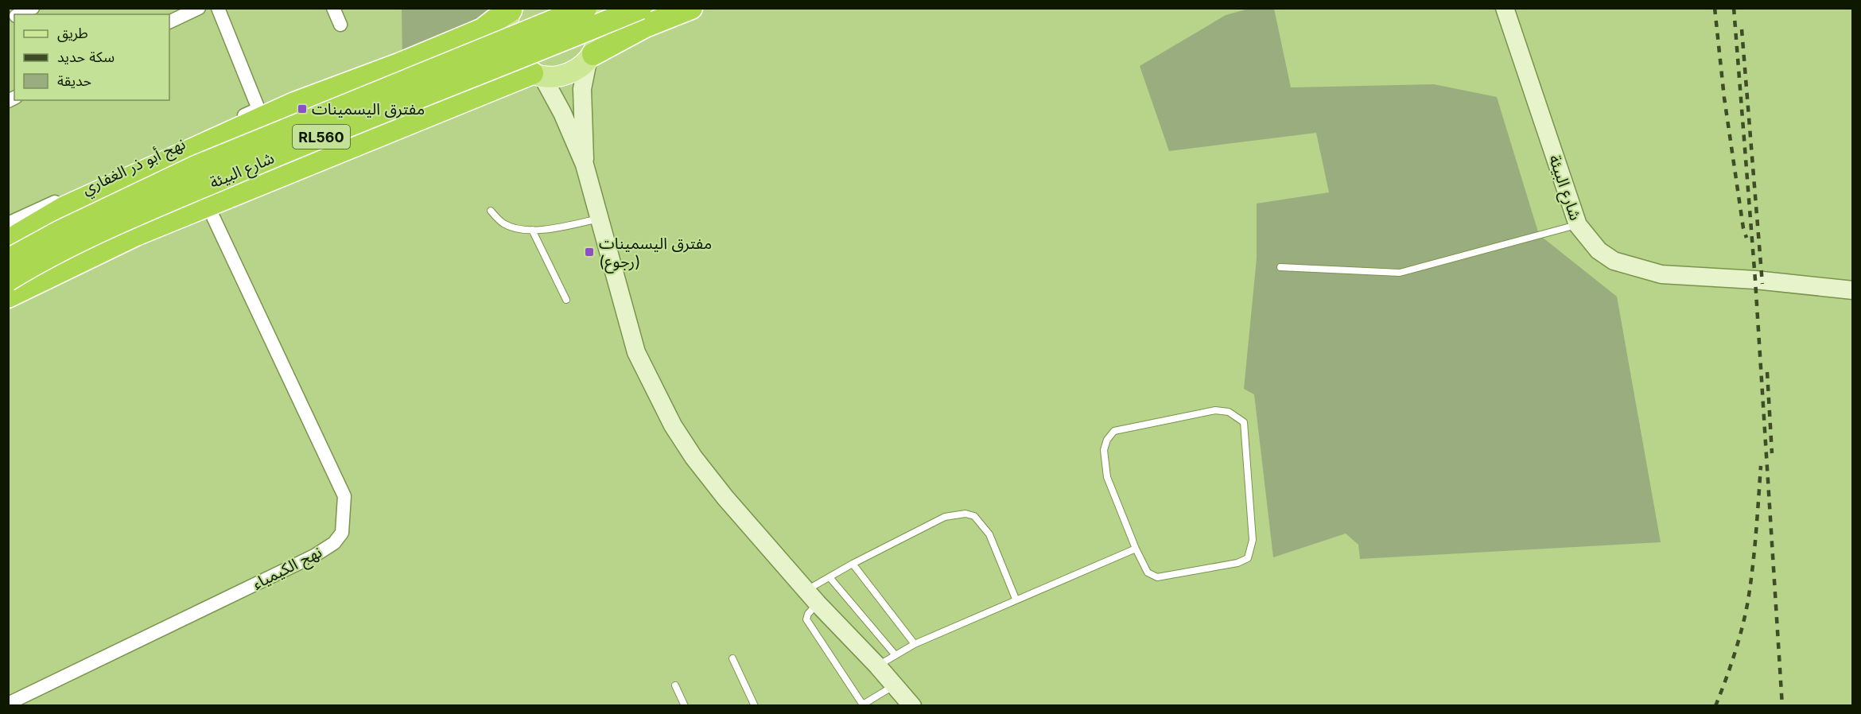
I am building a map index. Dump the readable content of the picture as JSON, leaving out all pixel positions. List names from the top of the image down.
{
  "streets": {
    "highway": ["RL560", "شارع البيئة"],
    "street": ["نهج أبو ذر الغفاري", "نهج الكيمياء"]
  },
  "places": {
    "transit": ["مفترق اليسمينات", "مفترق اليسمينات (رجوع)"]
  },
  "legend": ["طريق", "سكة حديد", "حديقة"]
}
